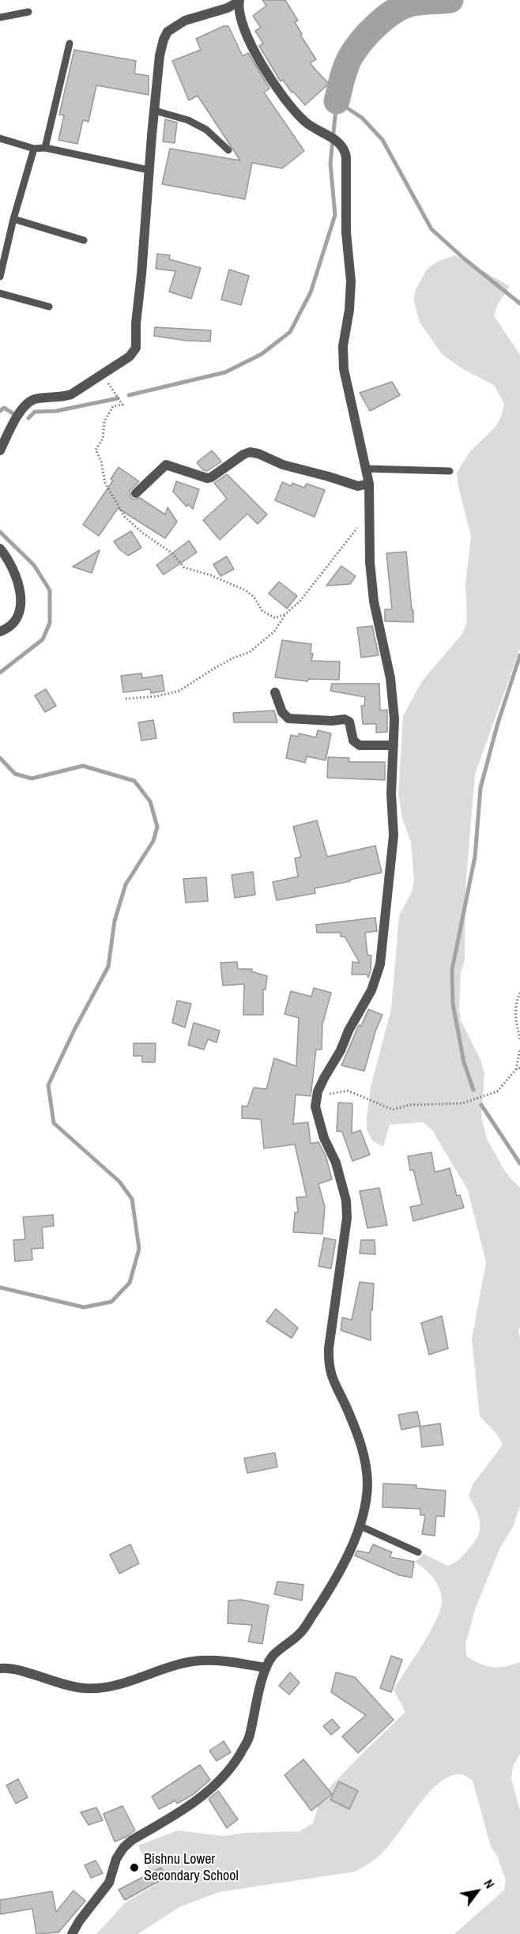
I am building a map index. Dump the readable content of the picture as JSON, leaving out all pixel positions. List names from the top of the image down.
{
  "places": ["Bishnu Lower Secondary School"],
  "north": "top right"
}
